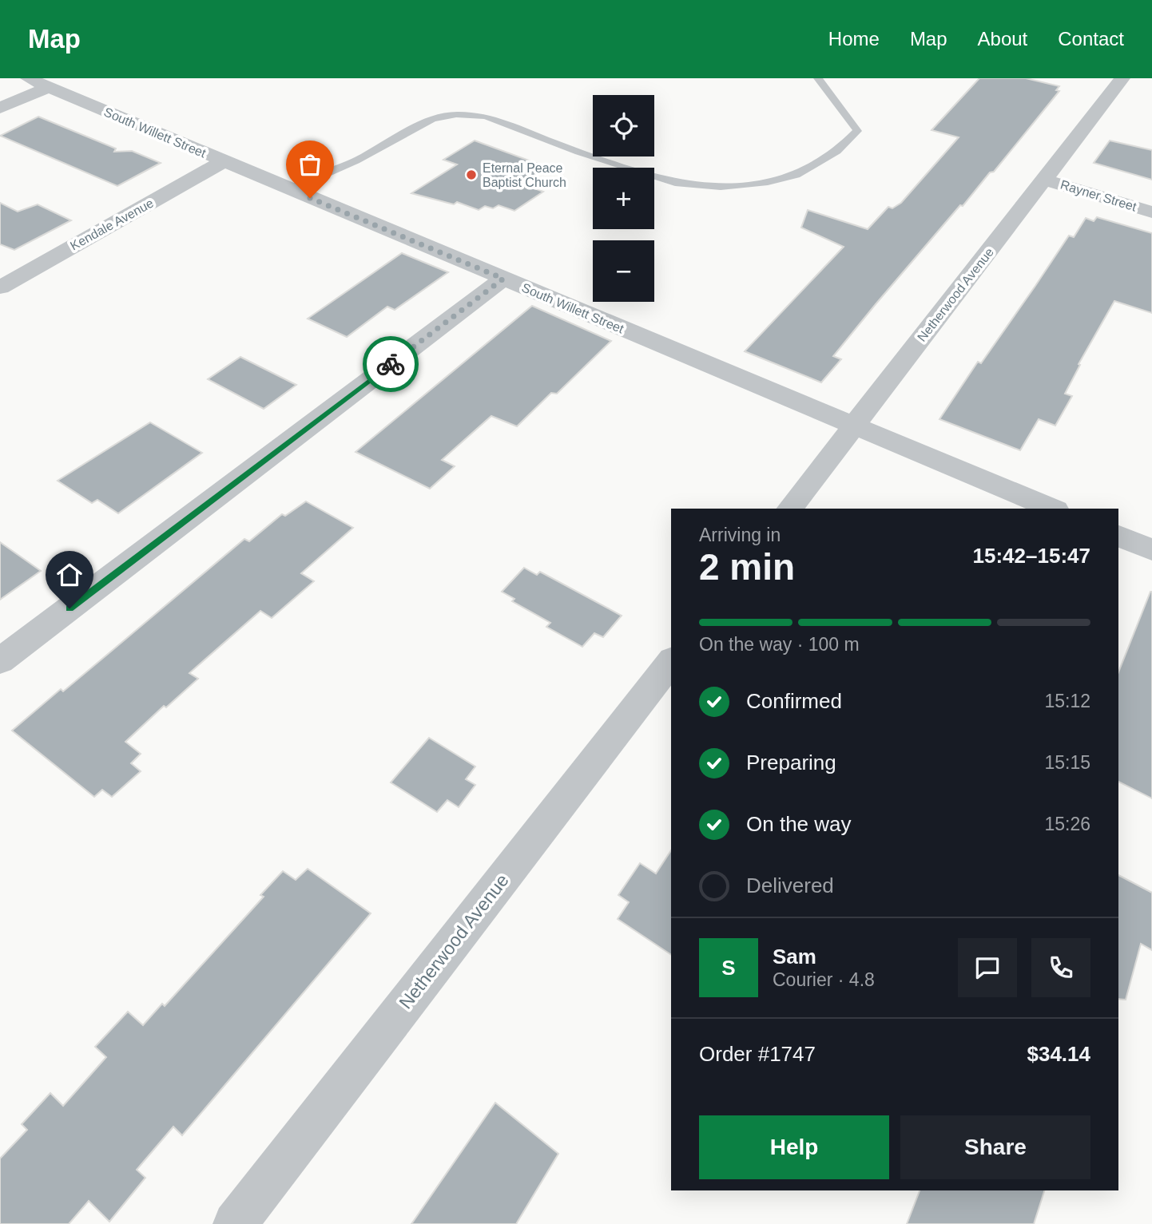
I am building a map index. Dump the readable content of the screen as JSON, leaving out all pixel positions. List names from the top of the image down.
{
  "streets": {
    "street": [
      "South Willett Street",
      "Rayner Street",
      "Kendale Avenue",
      "Netherwood Avenue"
    ]
  },
  "crossings": [
    ["South Willett Street", "Kendale Avenue"],
    ["South Willett Street", "Netherwood Avenue"],
    ["Rayner Street", "Netherwood Avenue"]
  ],
  "places": ["Eternal Peace Baptist Church"],
  "page": {
    "header": "Map",
    "nav": [
      "Home",
      "Map",
      "About",
      "Contact"
    ],
    "map_buttons": ["+", "−"],
    "heading": ["2 min", "Arriving in", "15:42–15:47"],
    "panel": [
      "Sam",
      "Courier · 4.8",
      "Order #1747",
      "$34.14"
    ],
    "bar": "On the way · 100 m",
    "list": [
      ["Confirmed", "15:12"],
      ["Preparing", "15:15"],
      ["On the way", "15:26"],
      "Delivered"
    ],
    "round": "S",
    "buttons": ["Help", "Share"]
  }
}
